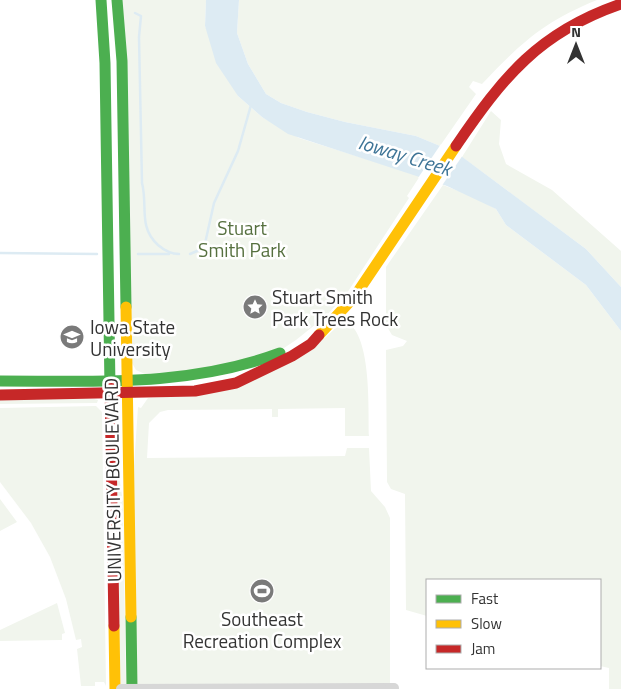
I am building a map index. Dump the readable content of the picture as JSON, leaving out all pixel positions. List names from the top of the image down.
{
  "streets": {
    "main road": ["UNIVERSITY BOULEVARD"]
  },
  "water": ["Ioway Creek"],
  "parks": ["Stuart Smith Park"],
  "places": {
    "place": ["Stuart Smith Park Trees Rock"],
    "school or university": ["Iowa State University"],
    "sports": ["Southeast Recreation Complex"]
  },
  "legend": ["Fast", "Slow", "Jam"],
  "north": "top"
}
